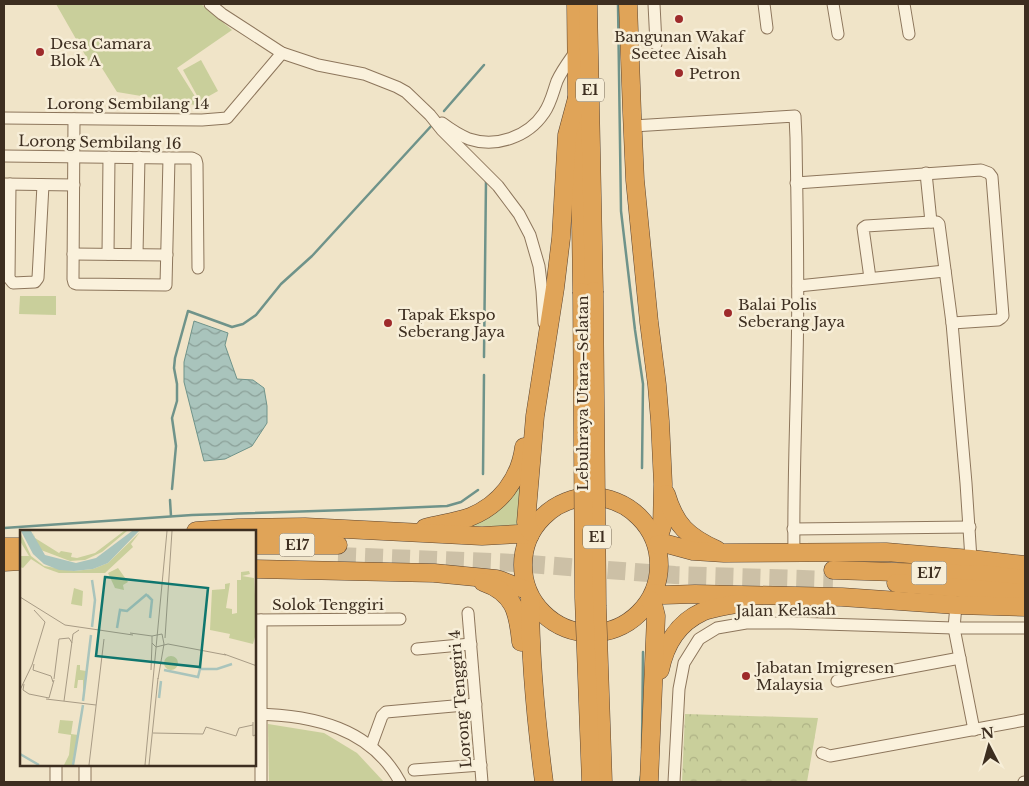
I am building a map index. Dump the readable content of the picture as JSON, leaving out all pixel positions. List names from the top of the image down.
{
  "streets": {
    "highway": ["E1", "Lebuhraya Utara–Selatan", "E17"],
    "street": [
      "Lorong Sembilang 14",
      "Lorong Sembilang 16",
      "Solok Tenggiri",
      "Jalan Kelasah",
      "Lorong Tenggiri 4"
    ]
  },
  "places": [
    "Bangunan Wakaf Seetee Aisah",
    "Desa Camara Blok A",
    "Petron",
    "Balai Polis Seberang Jaya",
    "Tapak Ekspo Seberang Jaya",
    "Jabatan Imigresen Malaysia"
  ],
  "north": "top"
}
